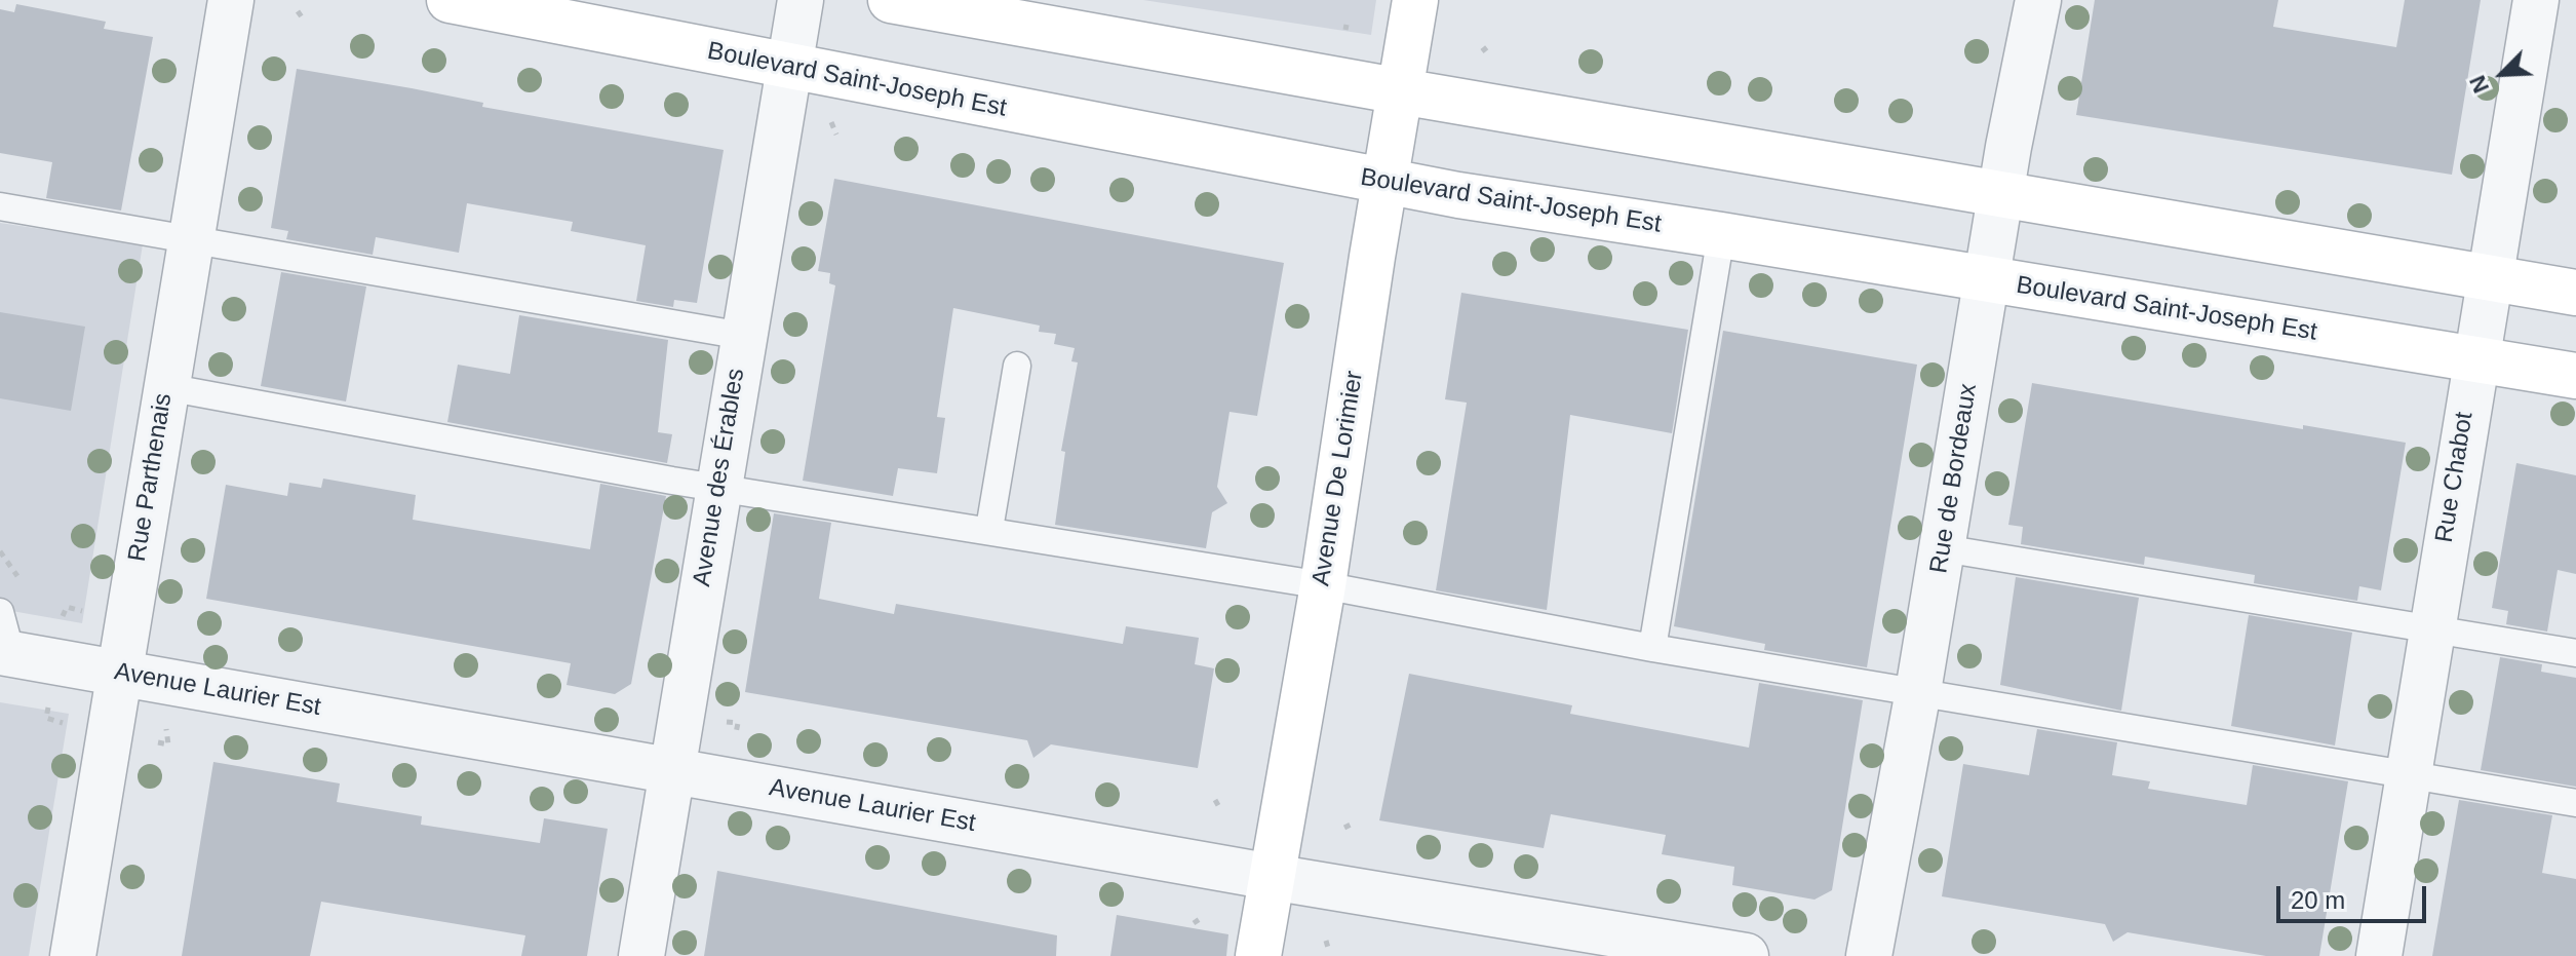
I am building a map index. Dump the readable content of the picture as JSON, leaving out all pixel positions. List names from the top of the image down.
{
  "streets": {
    "main road": ["Boulevard Saint-Joseph Est", "Avenue De Lorimier"],
    "street": [
      "Rue Parthenais",
      "Avenue des Érables",
      "Rue Chabot",
      "Rue de Bordeaux",
      "Avenue Laurier Est"
    ]
  },
  "crossings": [
    ["Boulevard Saint-Joseph Est", "Avenue des Érables"],
    ["Boulevard Saint-Joseph Est", "Rue Chabot"],
    ["Boulevard Saint-Joseph Est", "Avenue De Lorimier"],
    ["Boulevard Saint-Joseph Est", "Rue de Bordeaux"],
    ["Rue Parthenais", "Avenue Laurier Est"],
    ["Avenue des Érables", "Avenue Laurier Est"],
    ["Avenue De Lorimier", "Avenue Laurier Est"]
  ],
  "scale_bar": "20 m",
  "north": "bottom left"
}
